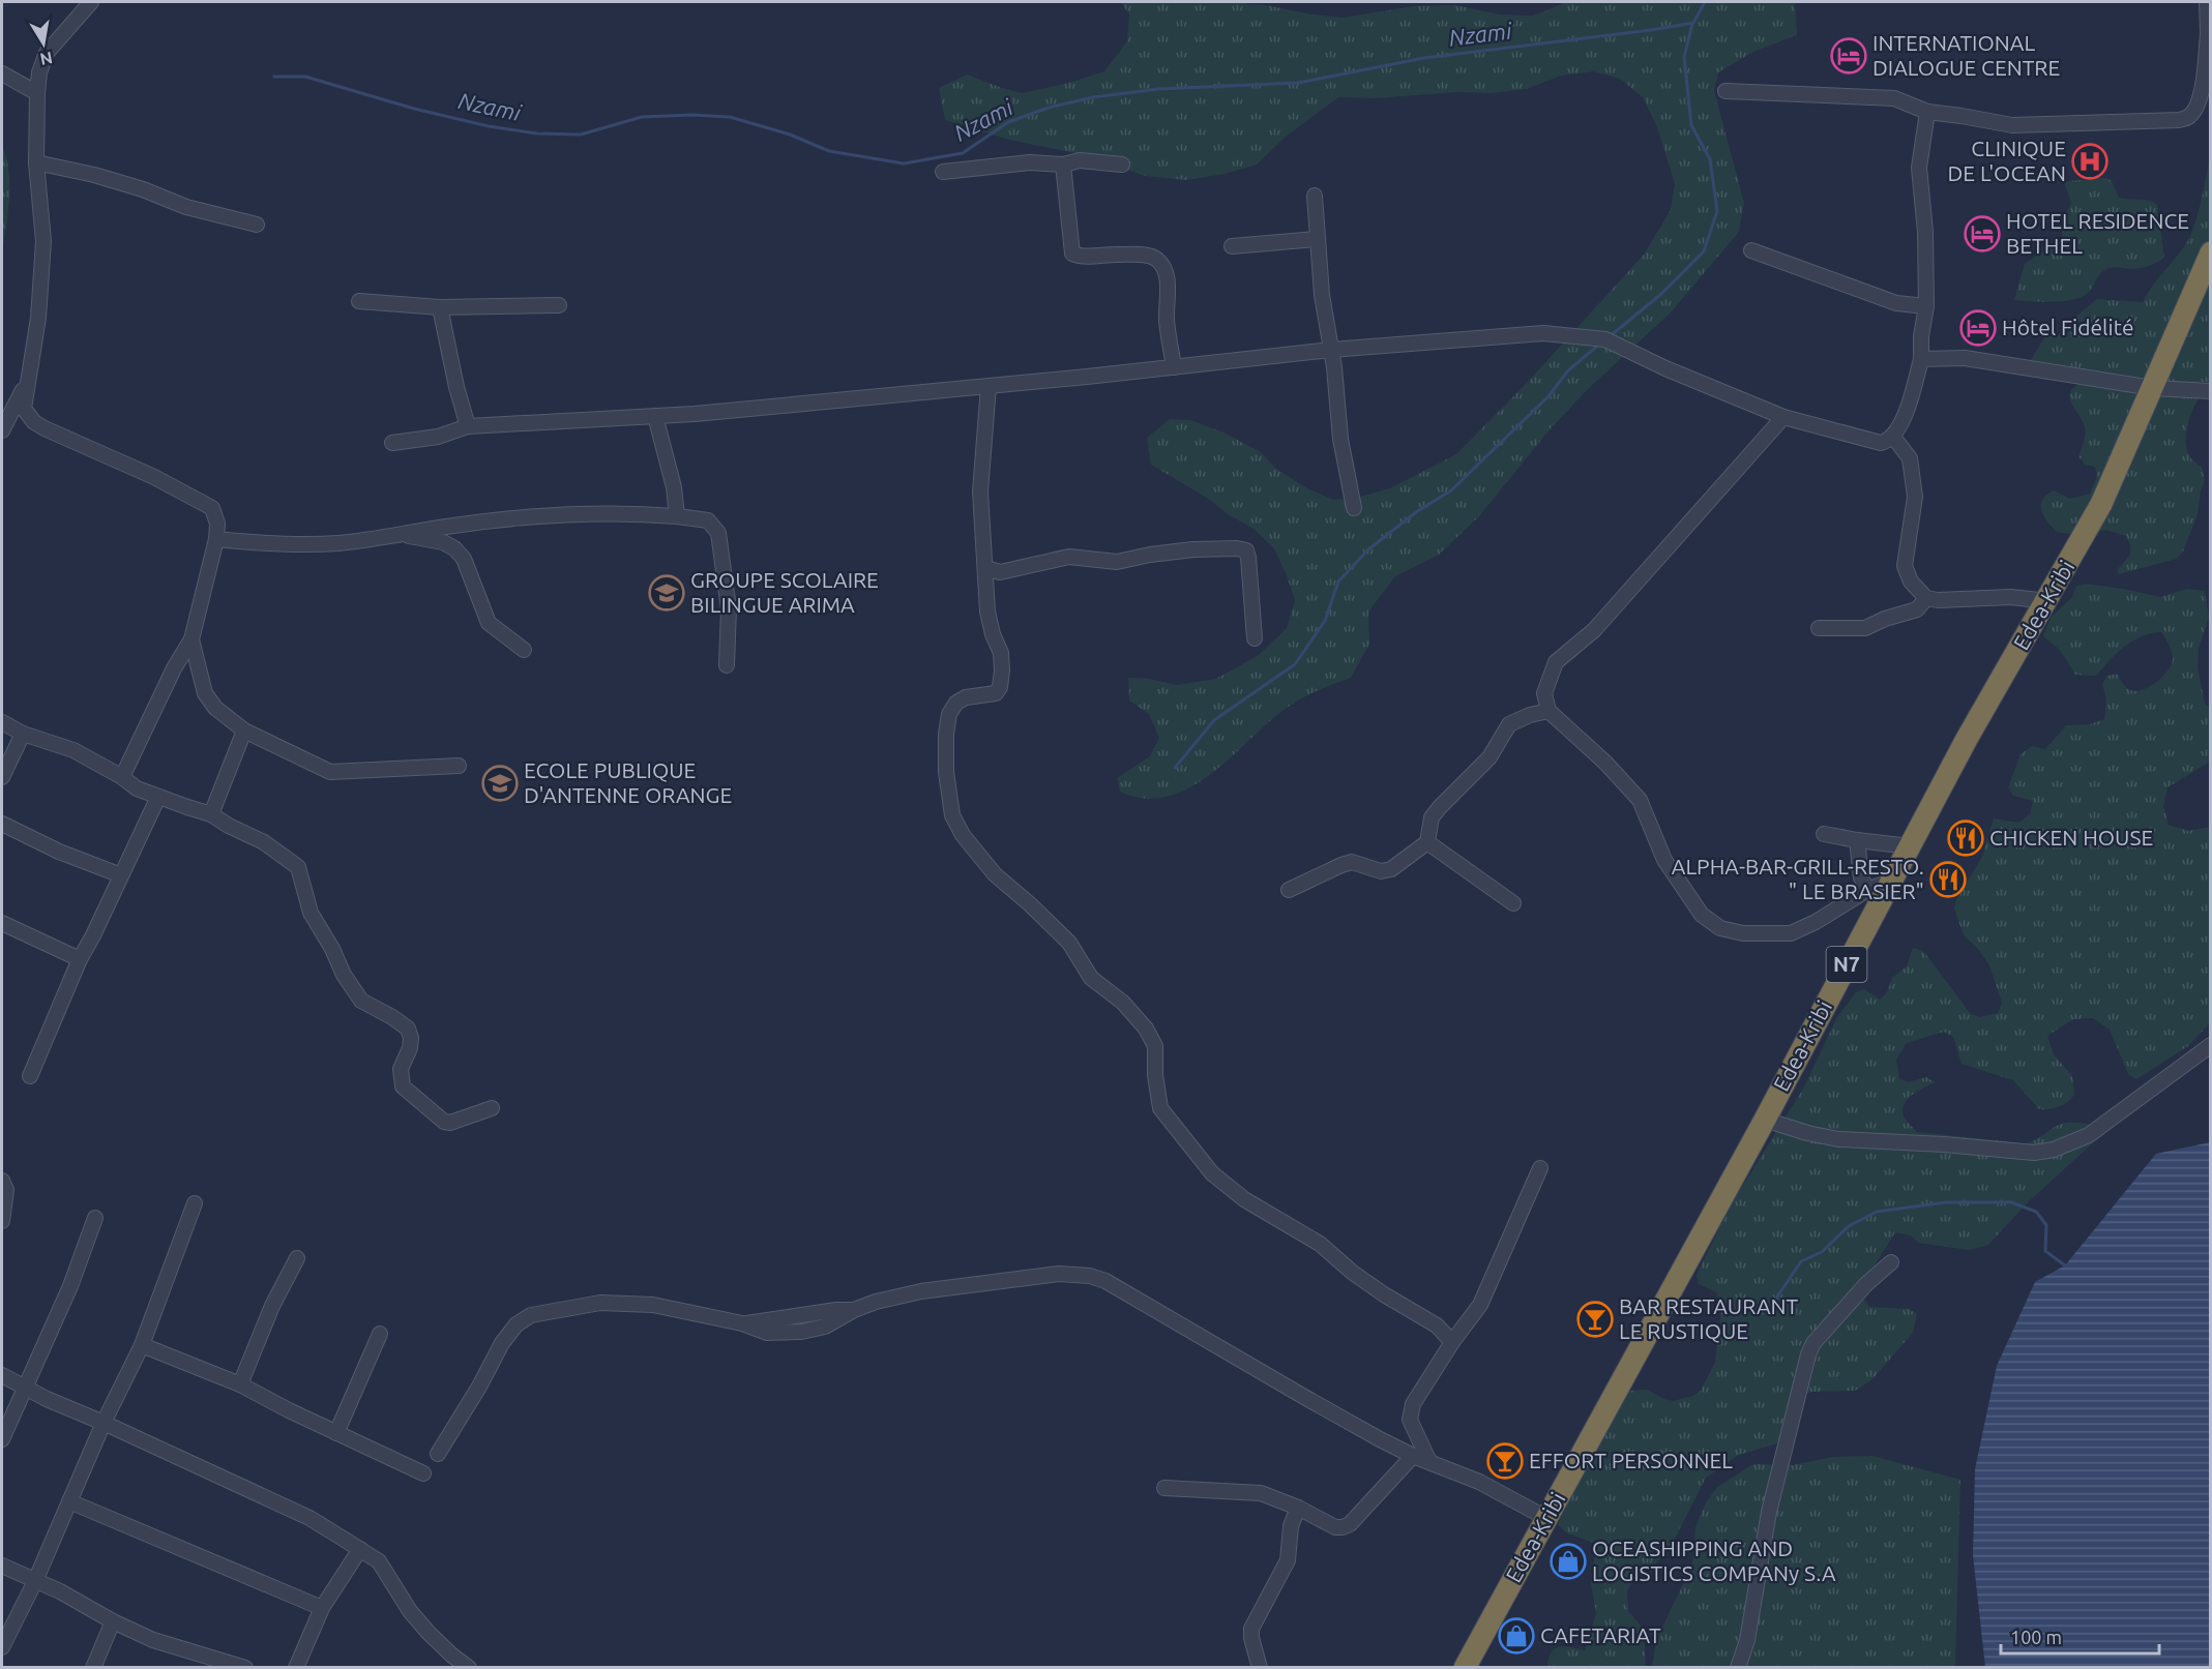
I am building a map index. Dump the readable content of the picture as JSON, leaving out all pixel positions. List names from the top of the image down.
{
  "streets": {
    "highway": ["Edea-Kribi", "N7"]
  },
  "water": ["Nzami"],
  "places": {
    "hotel": ["INTERNATIONAL DIALOGUE CENTRE", "HOTEL RESIDENCE BETHEL", "Hôtel Fidélité"],
    "hospital": ["CLINIQUE DE L'OCEAN"],
    "school or university": ["GROUPE SCOLAIRE BILINGUE ARIMA", "ECOLE PUBLIQUE D'ANTENNE ORANGE"],
    "restaurant": ["CHICKEN HOUSE", "ALPHA-BAR-GRILL-RESTO. \" LE BRASIER\""],
    "bar": ["BAR RESTAURANT LE RUSTIQUE", "EFFORT PERSONNEL"],
    "shop": ["OCEASHIPPING AND LOGISTICS COMPANy S.A", "CAFETARIAT"]
  },
  "scale_bar": "100 m",
  "north": "bottom"
}
